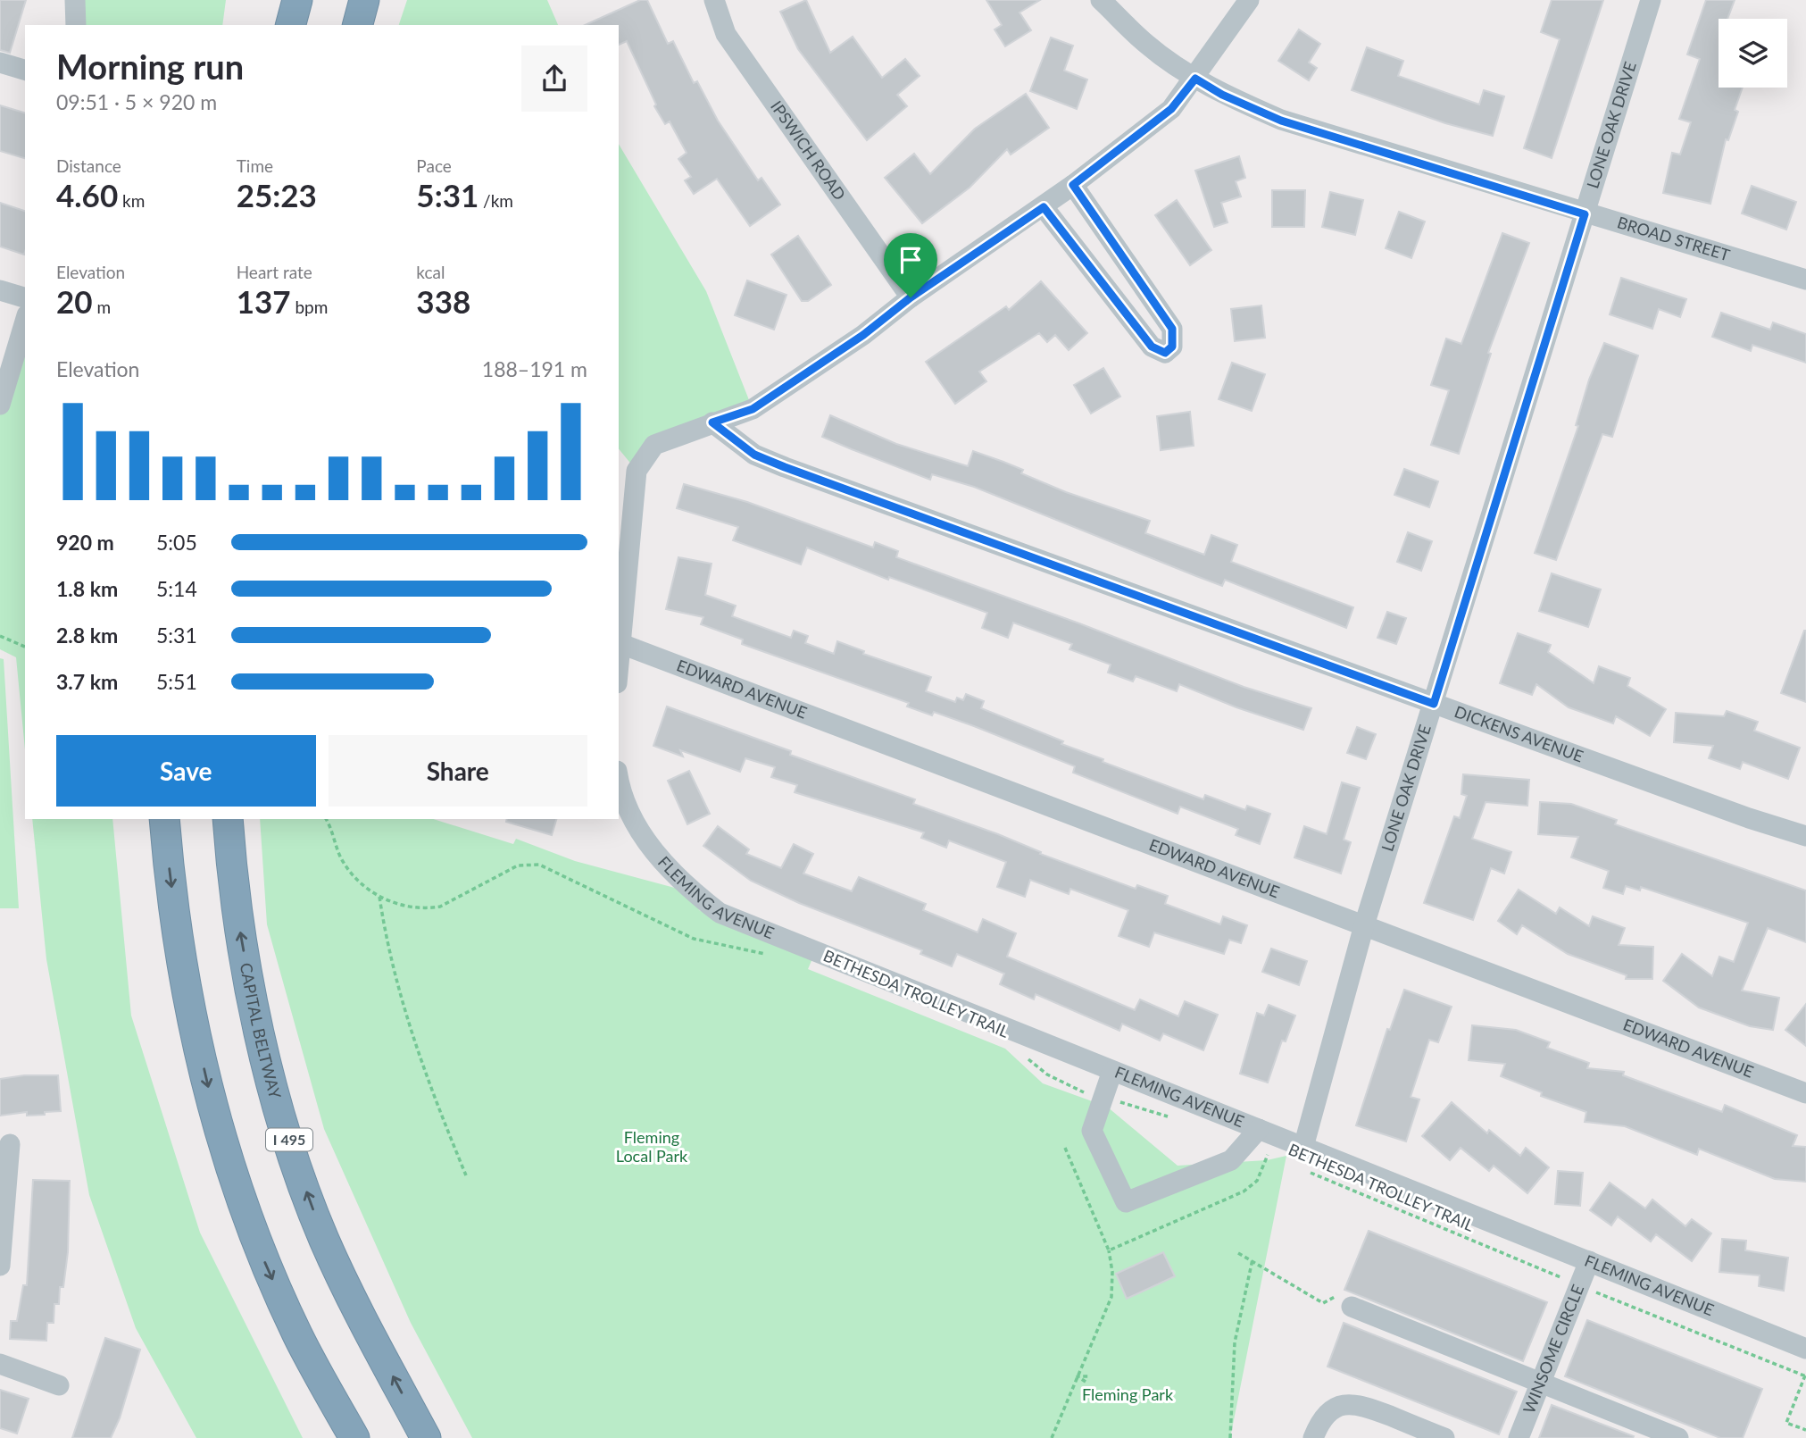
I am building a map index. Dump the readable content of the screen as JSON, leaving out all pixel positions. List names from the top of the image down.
{
  "streets": {
    "highway": ["CAPITAL BELTWAY", "I 495"],
    "street": [
      "LONE OAK DRIVE",
      "IPSWICH ROAD",
      "BROAD STREET",
      "EDWARD AVENUE",
      "DICKENS AVENUE",
      "FLEMING AVENUE",
      "WINSOME CIRCLE"
    ],
    "path": ["BETHESDA TROLLEY TRAIL"]
  },
  "crossings": [
    ["LONE OAK DRIVE", "BROAD STREET"],
    ["LONE OAK DRIVE", "EDWARD AVENUE"],
    ["LONE OAK DRIVE", "DICKENS AVENUE"],
    ["LONE OAK DRIVE", "FLEMING AVENUE"],
    ["FLEMING AVENUE", "WINSOME CIRCLE"],
    ["BETHESDA TROLLEY TRAIL", "WINSOME CIRCLE"]
  ],
  "parks": ["Fleming Local Park", "Fleming Park"],
  "page": {
    "heading": ["Morning run", "09:51 · 5 × 920 m"],
    "stats": [
      ["Distance", "4.60 km"],
      ["Time", "25:23"],
      ["Pace", "5:31 /km"],
      ["Elevation", "20 m"],
      ["Heart rate", "137 bpm"],
      ["kcal", "338"]
    ],
    "chart": ["Elevation", "188–191 m"],
    "list": [
      {
        "name": "920 m",
        "note": "5:05"
      },
      {
        "name": "1.8 km",
        "note": "5:14"
      },
      {
        "name": "2.8 km",
        "note": "5:31"
      },
      {
        "name": "3.7 km",
        "note": "5:51"
      }
    ],
    "buttons": ["Save", "Share"]
  }
}
